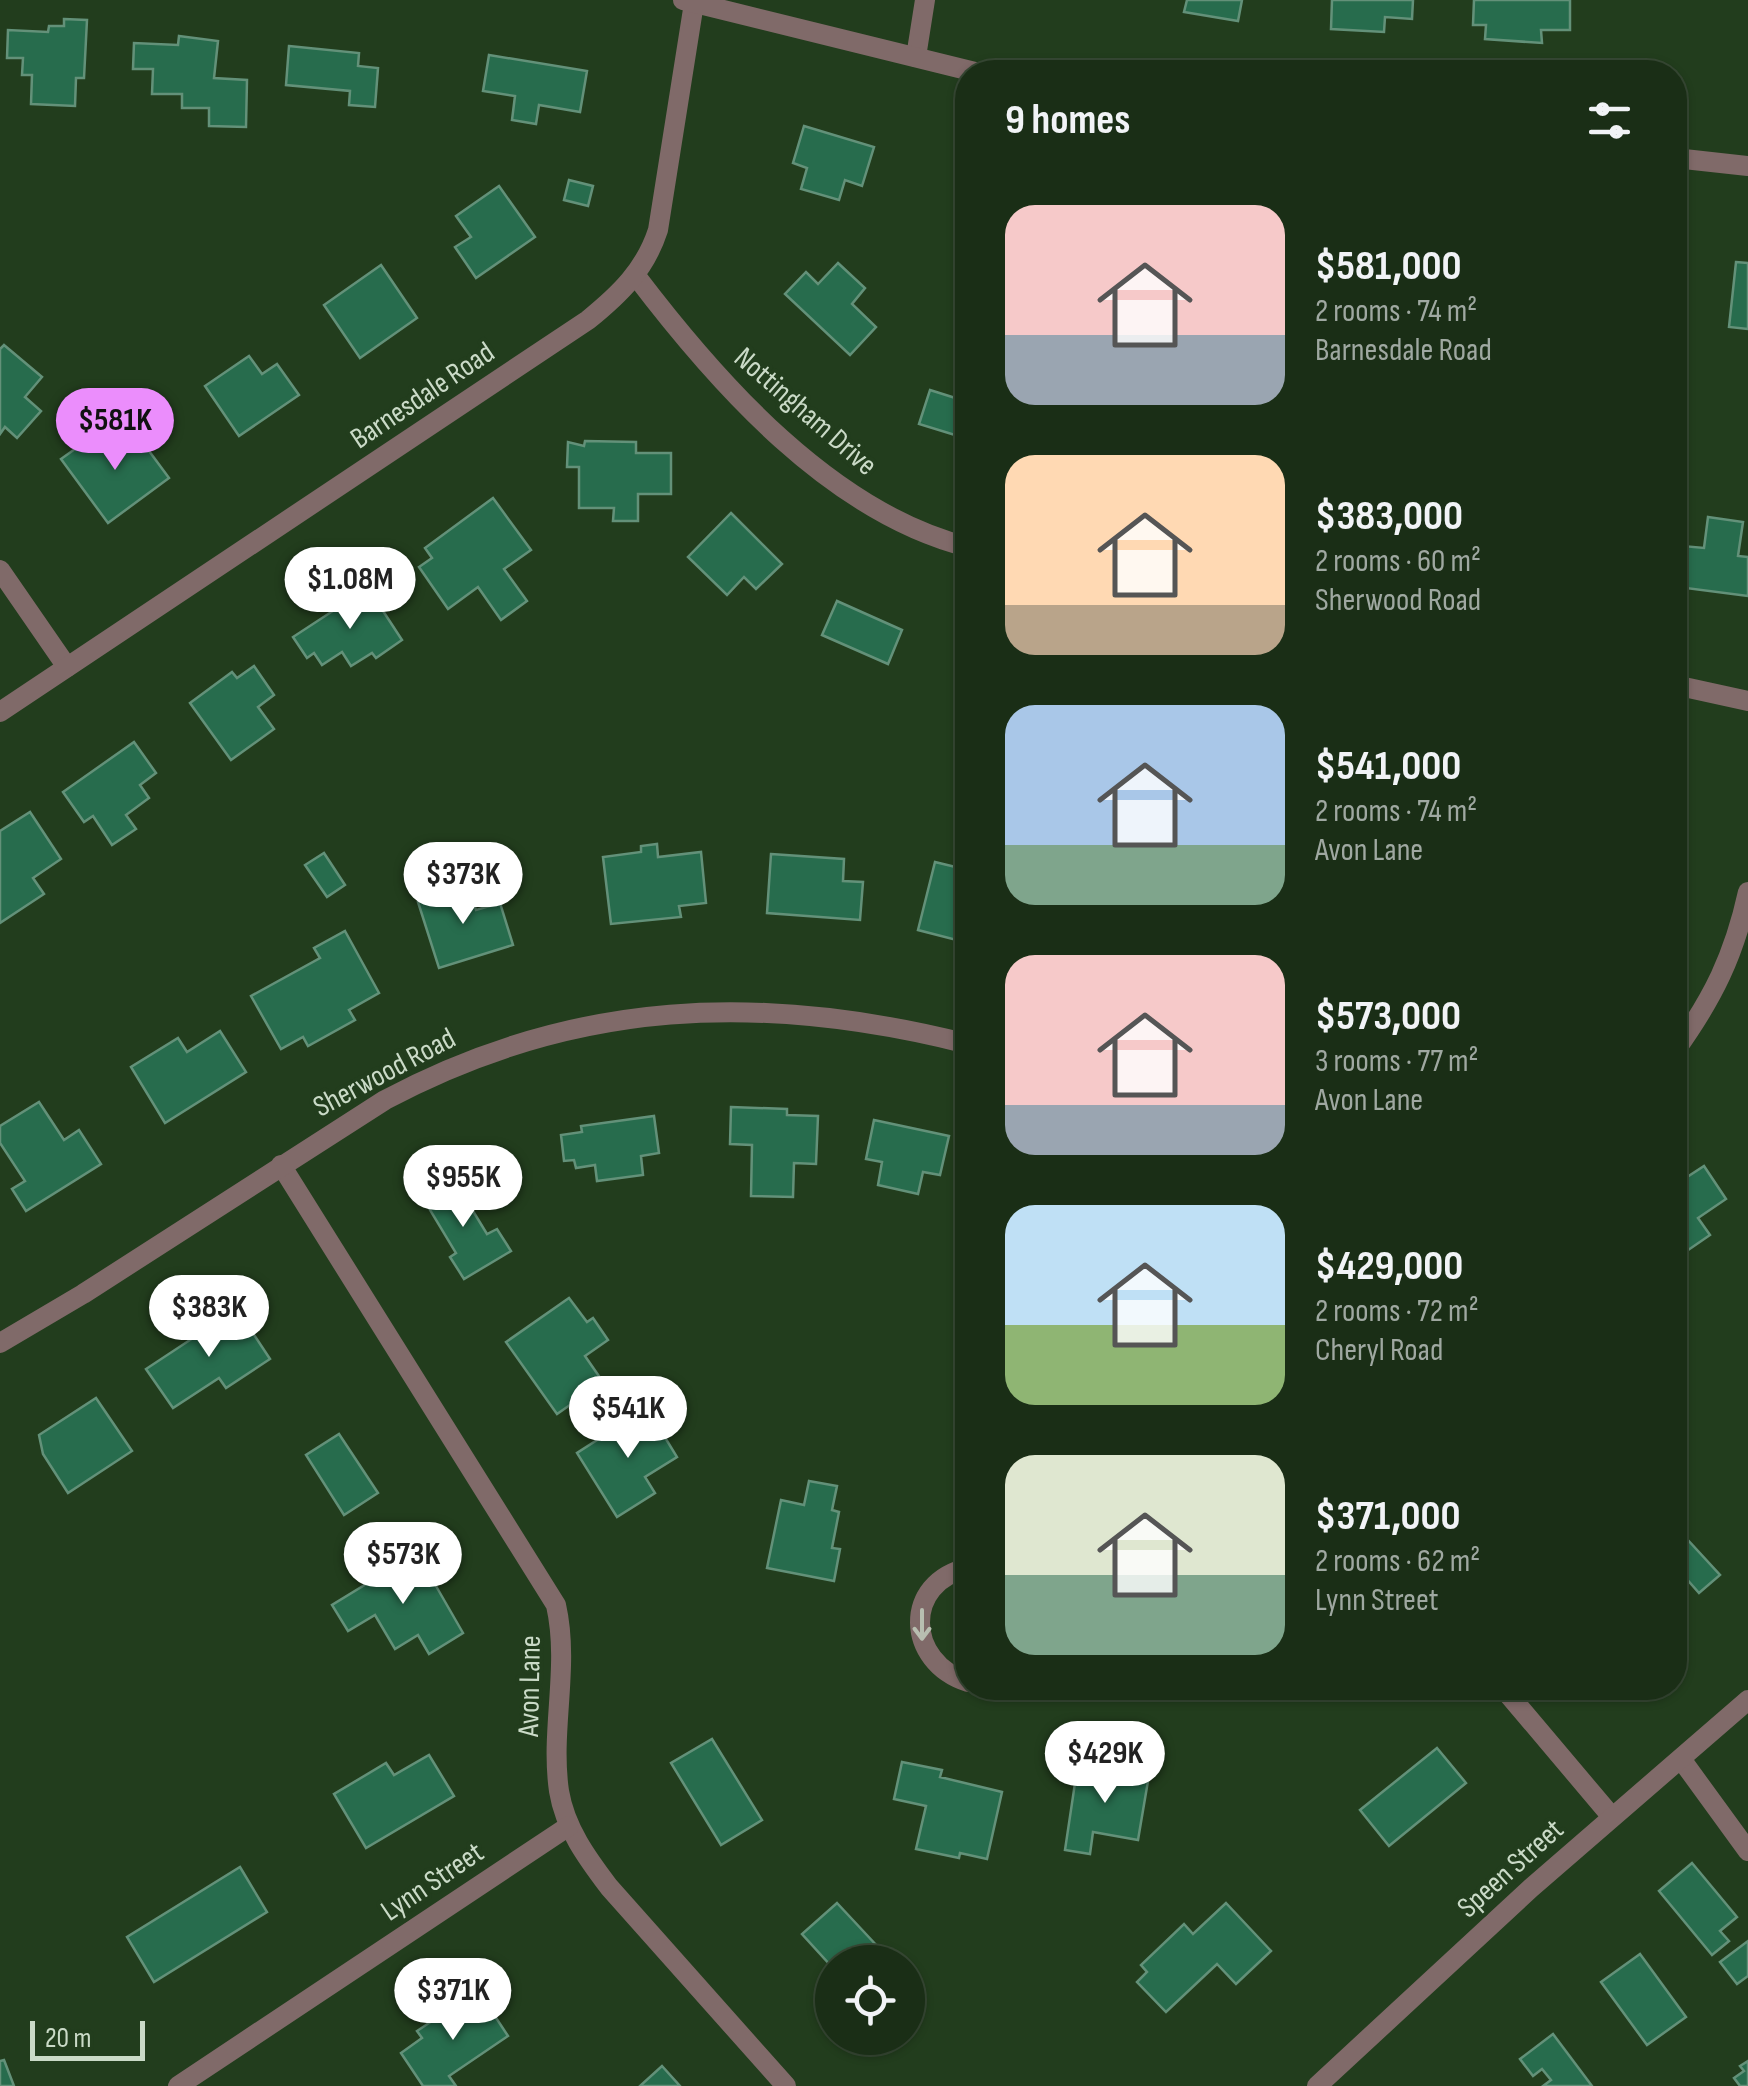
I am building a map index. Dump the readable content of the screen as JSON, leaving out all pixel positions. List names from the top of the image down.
{
  "streets": {
    "street": [
      "Barnesdale Road",
      "Nottingham Drive",
      "Sherwood Road",
      "Avon Lane",
      "Speen Street",
      "Lynn Street"
    ]
  },
  "crossings": [
    ["Barnesdale Road", "Nottingham Drive"],
    ["Sherwood Road", "Avon Lane"],
    ["Avon Lane", "Lynn Street"]
  ],
  "scale_bar": "20 m",
  "page": {
    "heading": "9 homes",
    "list": [
      {
        "name": "$581,000",
        "note": "2 rooms · 74 m² · Barnesdale Road"
      },
      {
        "name": "$383,000",
        "note": "2 rooms · 60 m² · Sherwood Road"
      },
      {
        "name": "$541,000",
        "note": "2 rooms · 74 m² · Avon Lane"
      },
      {
        "name": "$573,000",
        "note": "3 rooms · 77 m² · Avon Lane"
      },
      {
        "name": "$429,000",
        "note": "2 rooms · 72 m² · Cheryl Road"
      },
      {
        "name": "$371,000",
        "note": "2 rooms · 62 m² · Lynn Street"
      }
    ],
    "price": [
      "$581K",
      "$1.08M",
      "$373K",
      "$955K",
      "$383K",
      "$541K",
      "$573K",
      "$429K",
      "$371K"
    ],
    "scale": "20 m"
  }
}
